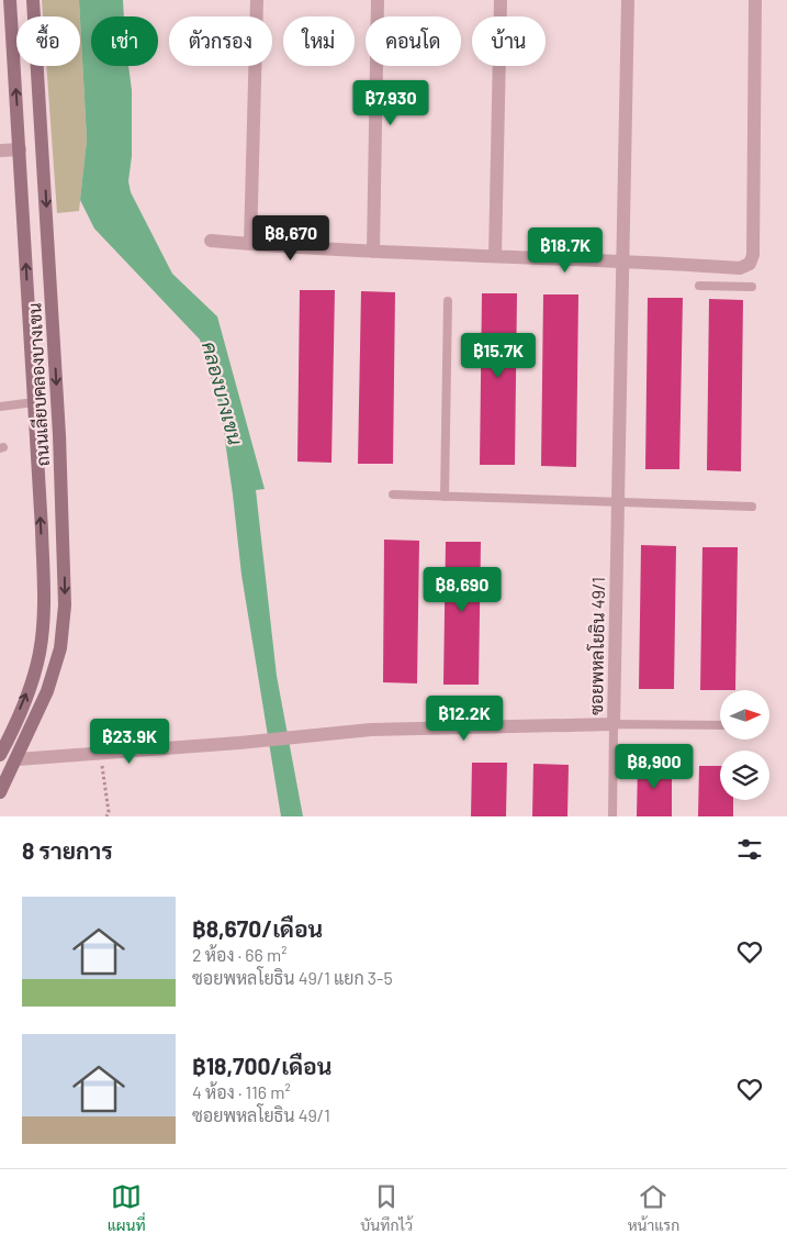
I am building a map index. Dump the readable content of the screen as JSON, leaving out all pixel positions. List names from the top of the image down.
{
  "streets": {
    "main road": ["ถนนเลียบคลองบางเขน"],
    "street": ["ซอยพหลโยธิน 49/1"]
  },
  "crossings": [
    ["ถนนเลียบคลองบางเขน", "ซอยพหลโยธิน 49/1"]
  ],
  "water": ["คลองบางเขน"],
  "north": "right",
  "page": {
    "chip": [
      "ซื้อ",
      "เช่า",
      "ตัวกรอง",
      "ใหม่",
      "คอนโด",
      "บ้าน"
    ],
    "price": [
      "฿7,930",
      "฿8,670",
      "฿18.7K",
      "฿15.7K",
      "฿8,690",
      "฿12.2K",
      "฿23.9K",
      "฿8,900"
    ],
    "heading": "8 รายการ",
    "list": [
      {
        "name": "฿8,670/เดือน",
        "note": "2 ห้อง · 66 m² · ซอยพหลโยธิน 49/1 แยก 3-5"
      },
      {
        "name": "฿18,700/เดือน",
        "note": "4 ห้อง · 116 m² · ซอยพหลโยธิน 49/1"
      }
    ],
    "tabs": ["แผนที่", "บันทึกไว้", "หน้าแรก"]
  }
}
